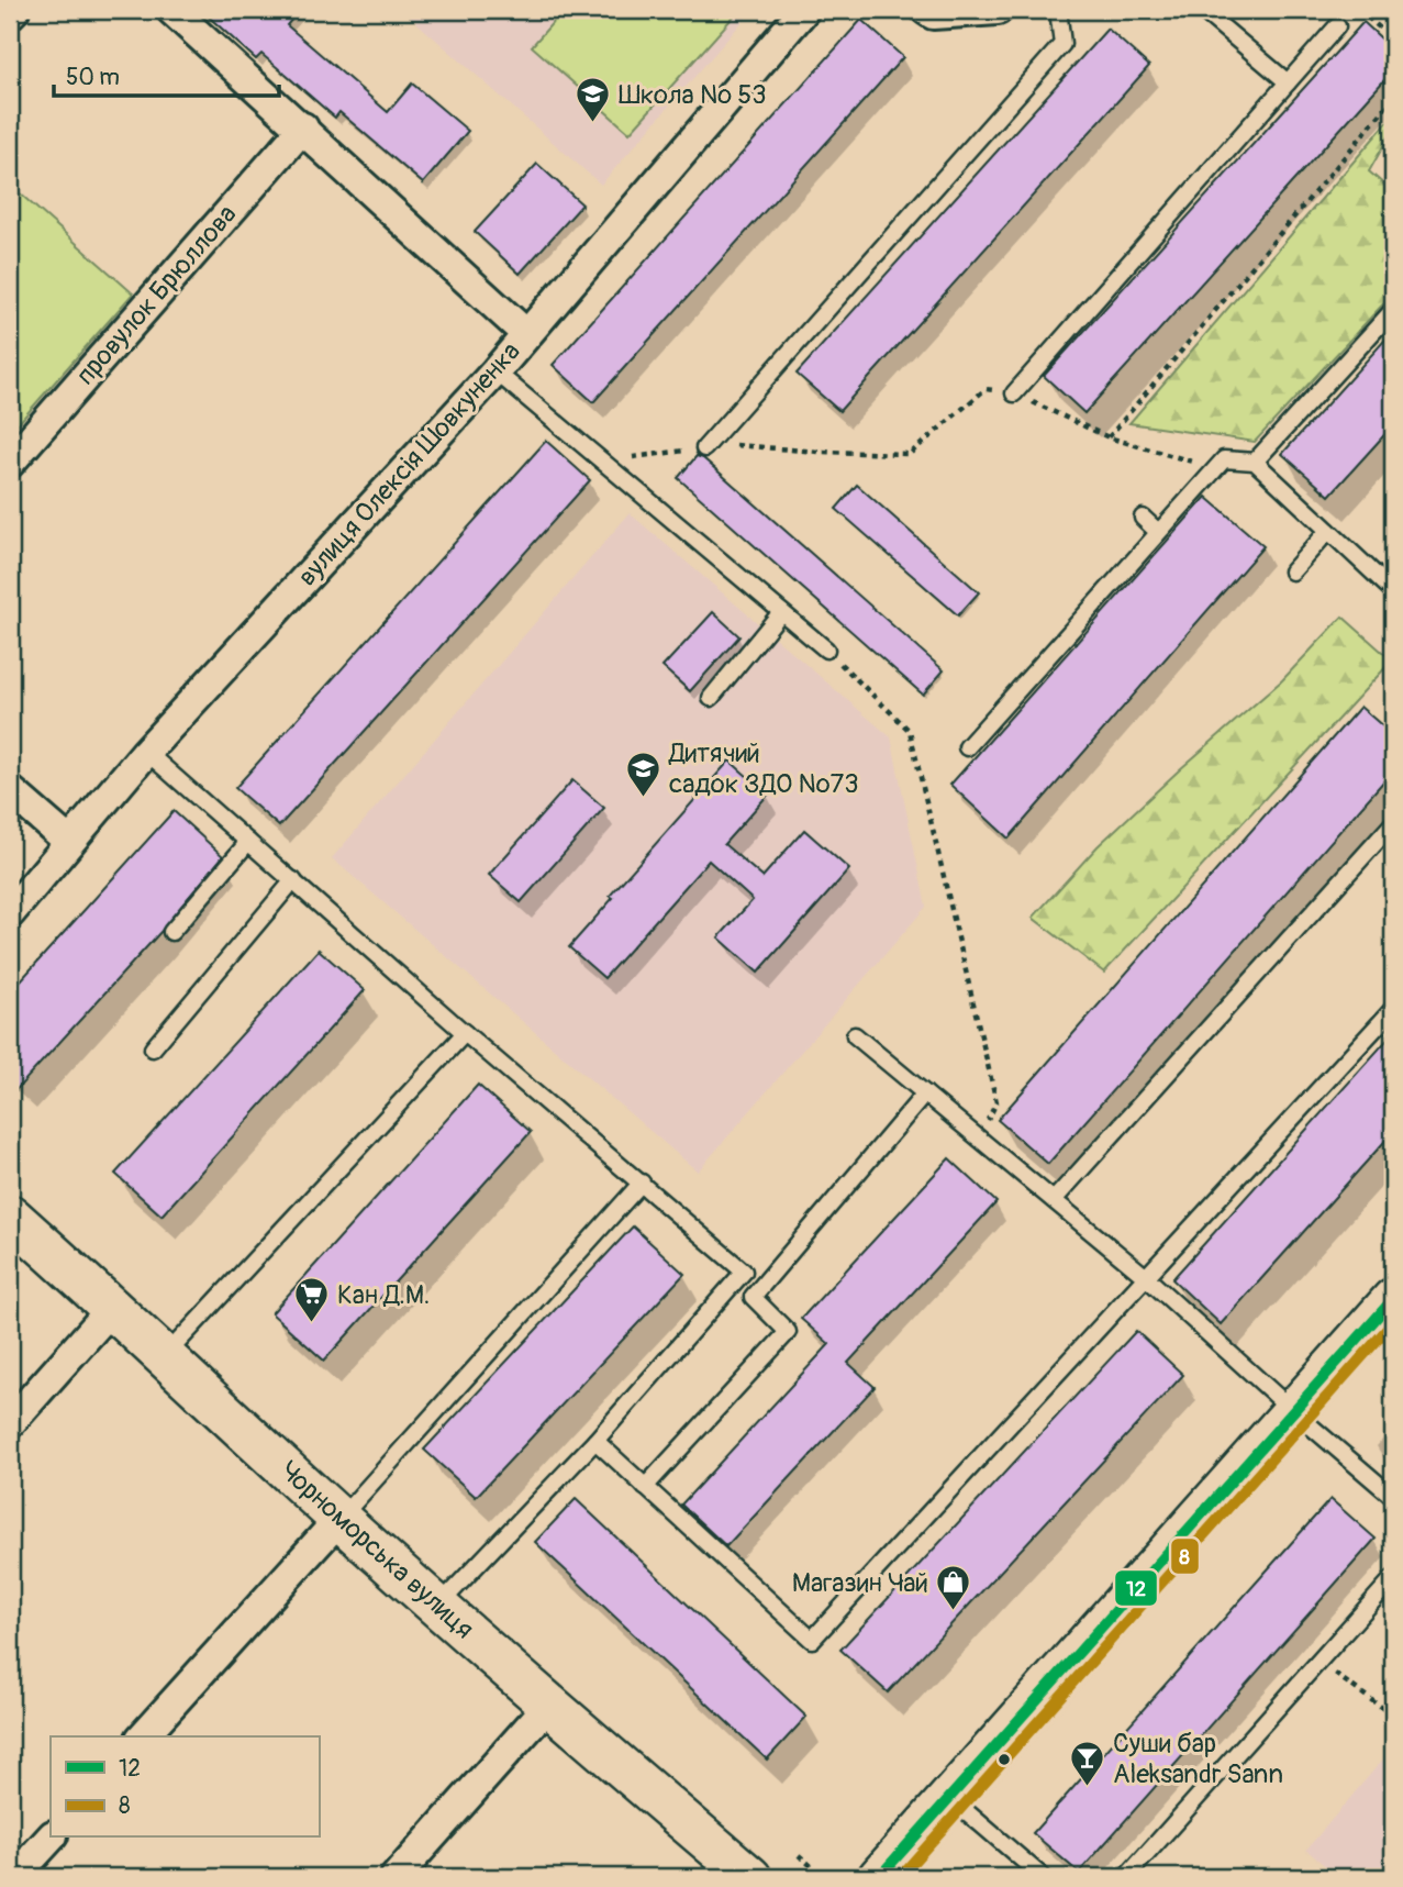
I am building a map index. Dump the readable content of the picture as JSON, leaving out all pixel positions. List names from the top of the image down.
{
  "streets": {
    "street": ["провулок Брюллова", "вулиця Олексія Шовкуненка", "Чорноморська вулиця"]
  },
  "places": {
    "school or university": ["Школа № 53", "Дитячий садок ЗДО №73"],
    "supermarket": ["Кан Д.М."],
    "shop": ["Магазин Чай"],
    "bar": ["Суши бар Aleksandr Sann"]
  },
  "lines": ["transit line 12", "transit line 8"],
  "legend": ["12", "8"],
  "scale_bar": "50 m"
}
